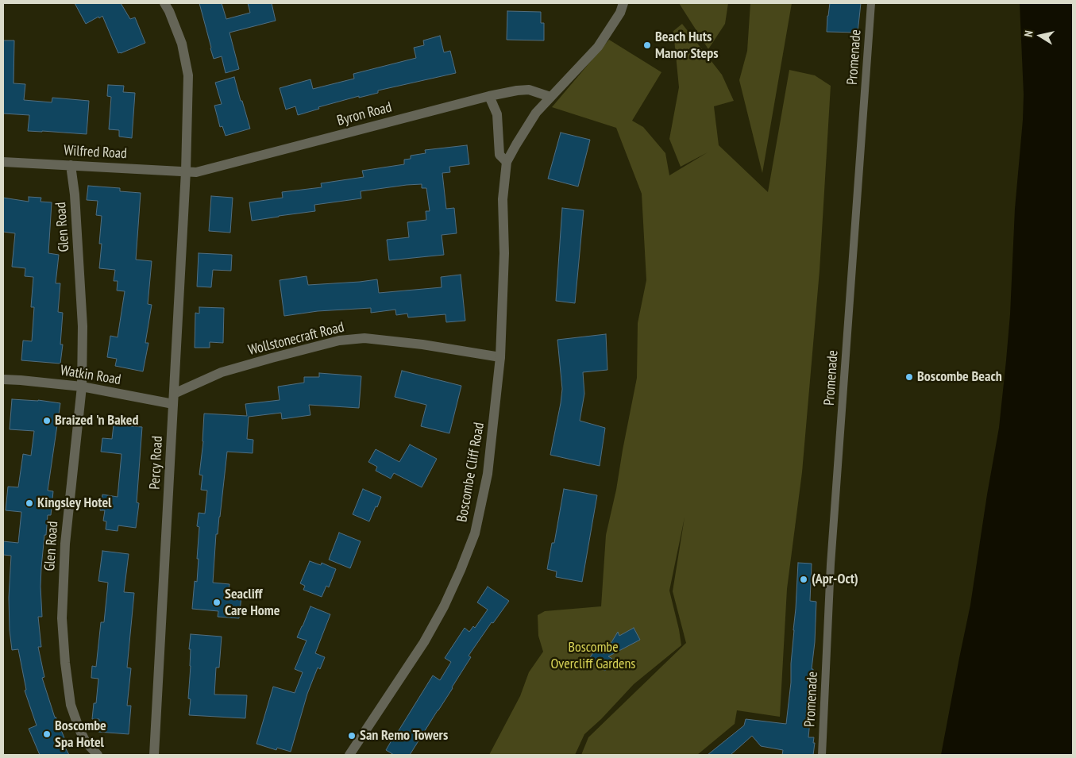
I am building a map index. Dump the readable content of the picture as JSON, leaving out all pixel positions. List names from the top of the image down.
{
  "streets": {
    "street": [
      "Promenade",
      "Byron Road",
      "Wilfred Road",
      "Glen Road",
      "Wollstonecraft Road",
      "Watkin Road",
      "Percy Road",
      "Boscombe Cliff Road"
    ]
  },
  "crossings": [
    ["Byron Road", "Wilfred Road"],
    ["Byron Road", "Percy Road"],
    ["Byron Road", "Boscombe Cliff Road"],
    ["Wilfred Road", "Glen Road"],
    ["Wilfred Road", "Percy Road"],
    ["Glen Road", "Watkin Road"],
    ["Wollstonecraft Road", "Percy Road"],
    ["Wollstonecraft Road", "Boscombe Cliff Road"],
    ["Watkin Road", "Percy Road"]
  ],
  "parks": ["Boscombe Overcliff Gardens"],
  "places": [
    "Beach Huts Manor Steps",
    "Boscombe Beach",
    "Braized 'n Baked",
    "Kingsley Hotel",
    "(Apr-Oct)",
    "Seacliff Care Home",
    "Boscombe Spa Hotel",
    "San Remo Towers"
  ],
  "north": "left"
}
